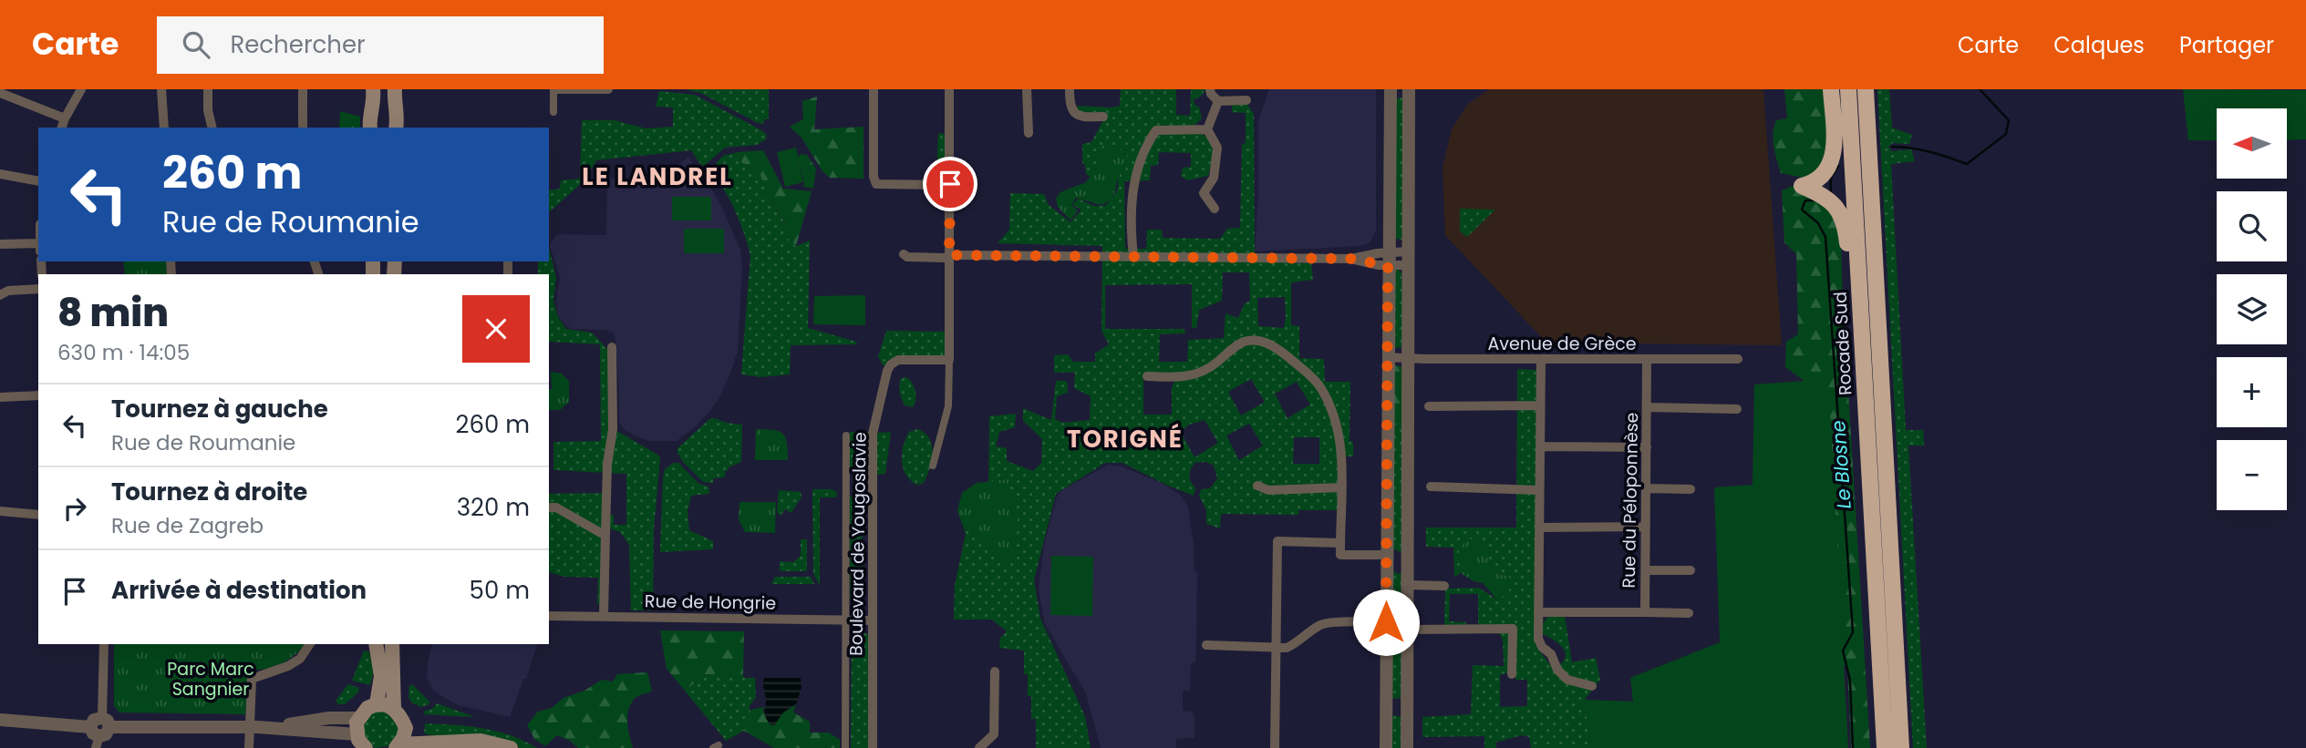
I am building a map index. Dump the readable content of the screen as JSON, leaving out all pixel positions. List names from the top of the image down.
{
  "streets": {
    "highway": ["Rocade Sud"],
    "street": [
      "Avenue de Grèce",
      "Rue du Péloponnèse",
      "Boulevard de Yougoslavie",
      "Rue de Hongrie"
    ]
  },
  "crossings": [
    ["Avenue de Grèce", "Rue du Péloponnèse"],
    ["Boulevard de Yougoslavie", "Rue de Hongrie"]
  ],
  "districts": ["LE LANDREL", "TORIGNÉ"],
  "water": ["Le Blosne"],
  "parks": ["Parc Marc Sangnier"],
  "north": "left",
  "page": {
    "header": "Carte",
    "search": "Rechercher",
    "nav": ["Carte", "Calques", "Partager"],
    "map_buttons": ["+", "−"],
    "turn": ["260 m", "Rue de Roumanie"],
    "heading": ["8 min", "630 m · 14:05"],
    "list": [
      {
        "name": "Tournez à gauche",
        "note": "Rue de Roumanie",
        "value": "260 m"
      },
      {
        "name": "Tournez à droite",
        "note": "Rue de Zagreb",
        "value": "320 m"
      },
      {
        "name": "Arrivée à destination",
        "value": "50 m"
      }
    ]
  }
}
